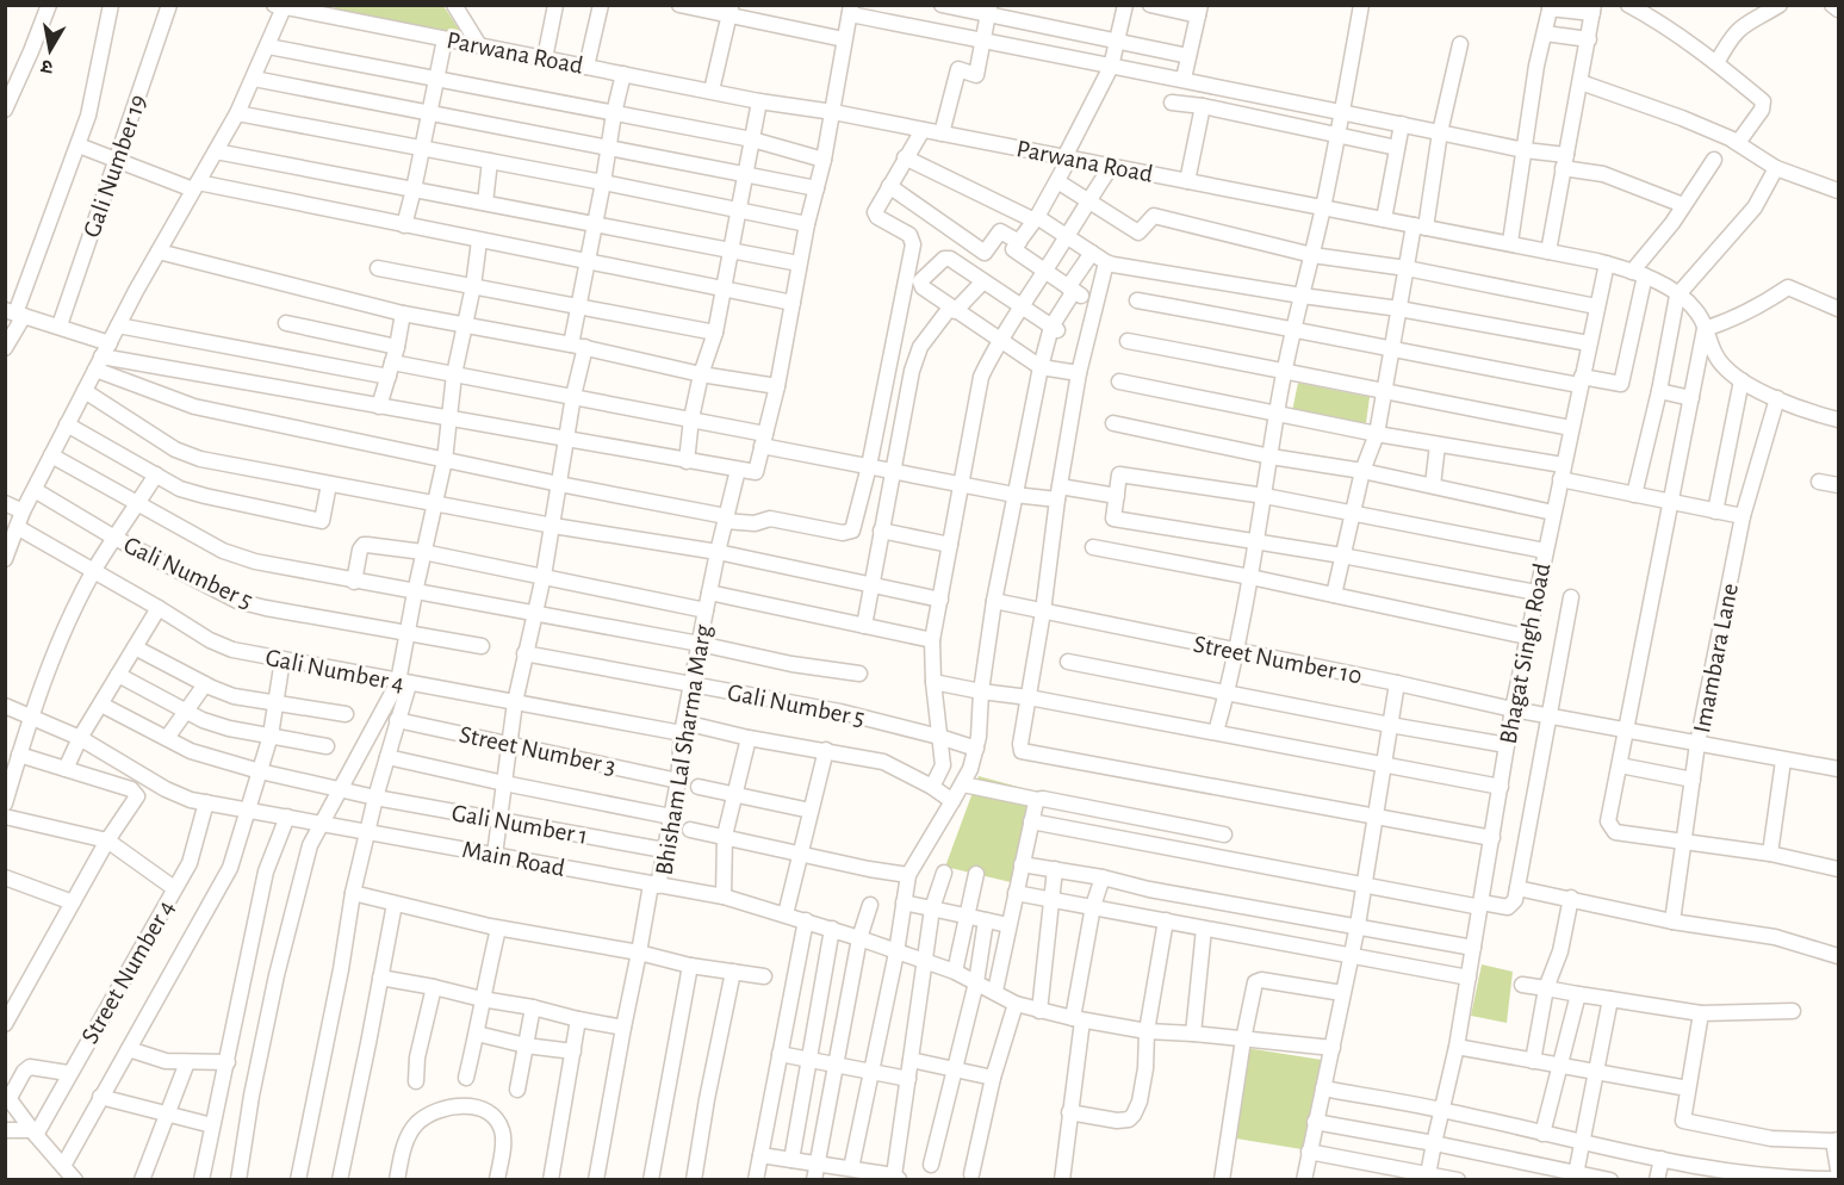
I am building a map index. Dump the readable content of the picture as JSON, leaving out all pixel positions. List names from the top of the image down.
{
  "streets": {
    "street": [
      "Parwana Road",
      "Gali Number 19",
      "Gali Number 5",
      "Bhagat Singh Road",
      "Imambara Lane",
      "Street Number 10",
      "Gali Number 4",
      "Street Number 3",
      "Bhisham Lal Sharma Marg",
      "Gali Number 1",
      "Main Road",
      "Street Number 4"
    ]
  },
  "crossings": [
    ["Parwana Road", "Bhagat Singh Road"],
    ["Parwana Road", "Imambara Lane"],
    ["Gali Number 5", "Bhisham Lal Sharma Marg"],
    ["Bhagat Singh Road", "Street Number 10"],
    ["Imambara Lane", "Street Number 10"],
    ["Gali Number 4", "Bhisham Lal Sharma Marg"],
    ["Street Number 3", "Bhisham Lal Sharma Marg"],
    ["Bhisham Lal Sharma Marg", "Gali Number 1"],
    ["Bhisham Lal Sharma Marg", "Main Road"],
    ["Main Road", "Street Number 4"]
  ],
  "north": "bottom"
}
